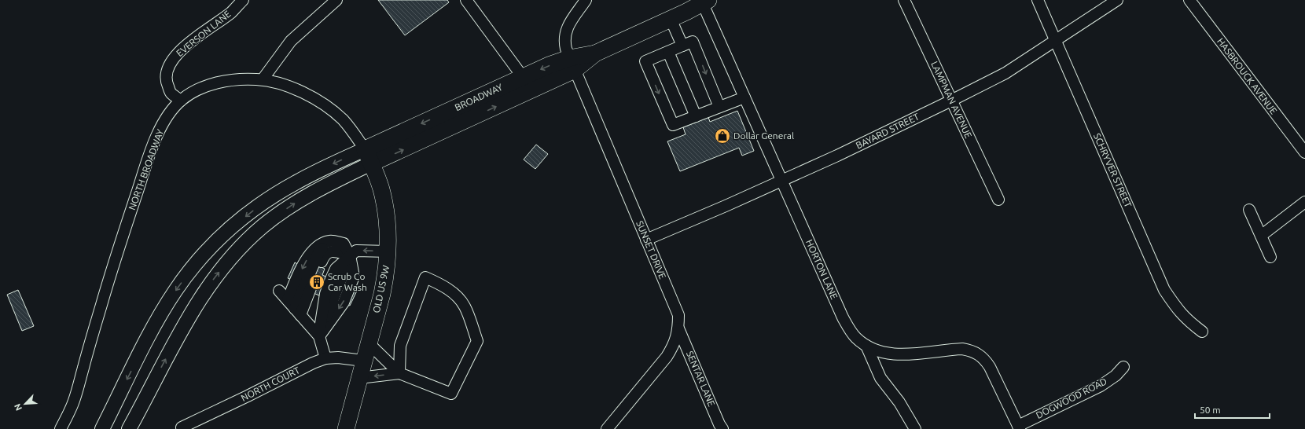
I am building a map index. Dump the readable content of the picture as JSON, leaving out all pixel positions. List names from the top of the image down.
{
  "streets": {
    "highway": ["BROADWAY", "OLD US 9W"],
    "street": [
      "EVERSON LANE",
      "HASBROUCK AVENUE",
      "LAMPMAN AVENUE",
      "BAYARD STREET",
      "NORTH BROADWAY",
      "SCHRYVER STREET",
      "SUNSET DRIVE",
      "HORTON LANE",
      "SENTAR LANE",
      "NORTH COURT",
      "DOGWOOD ROAD"
    ]
  },
  "crossings": [
    ["EVERSON LANE", "NORTH BROADWAY"],
    ["BROADWAY", "NORTH BROADWAY"],
    ["BROADWAY", "SUNSET DRIVE"],
    ["BROADWAY", "HORTON LANE"],
    ["BROADWAY", "OLD US 9W"],
    ["LAMPMAN AVENUE", "BAYARD STREET"],
    ["BAYARD STREET", "SCHRYVER STREET"],
    ["BAYARD STREET", "SUNSET DRIVE"],
    ["BAYARD STREET", "HORTON LANE"],
    ["NORTH BROADWAY", "OLD US 9W"],
    ["SUNSET DRIVE", "SENTAR LANE"],
    ["HORTON LANE", "DOGWOOD ROAD"],
    ["OLD US 9W", "NORTH COURT"]
  ],
  "places": {
    "shop": ["Dollar General"],
    "building": ["Scrub Co Car Wash"]
  },
  "scale_bar": "50 m",
  "north": "bottom left"
}
